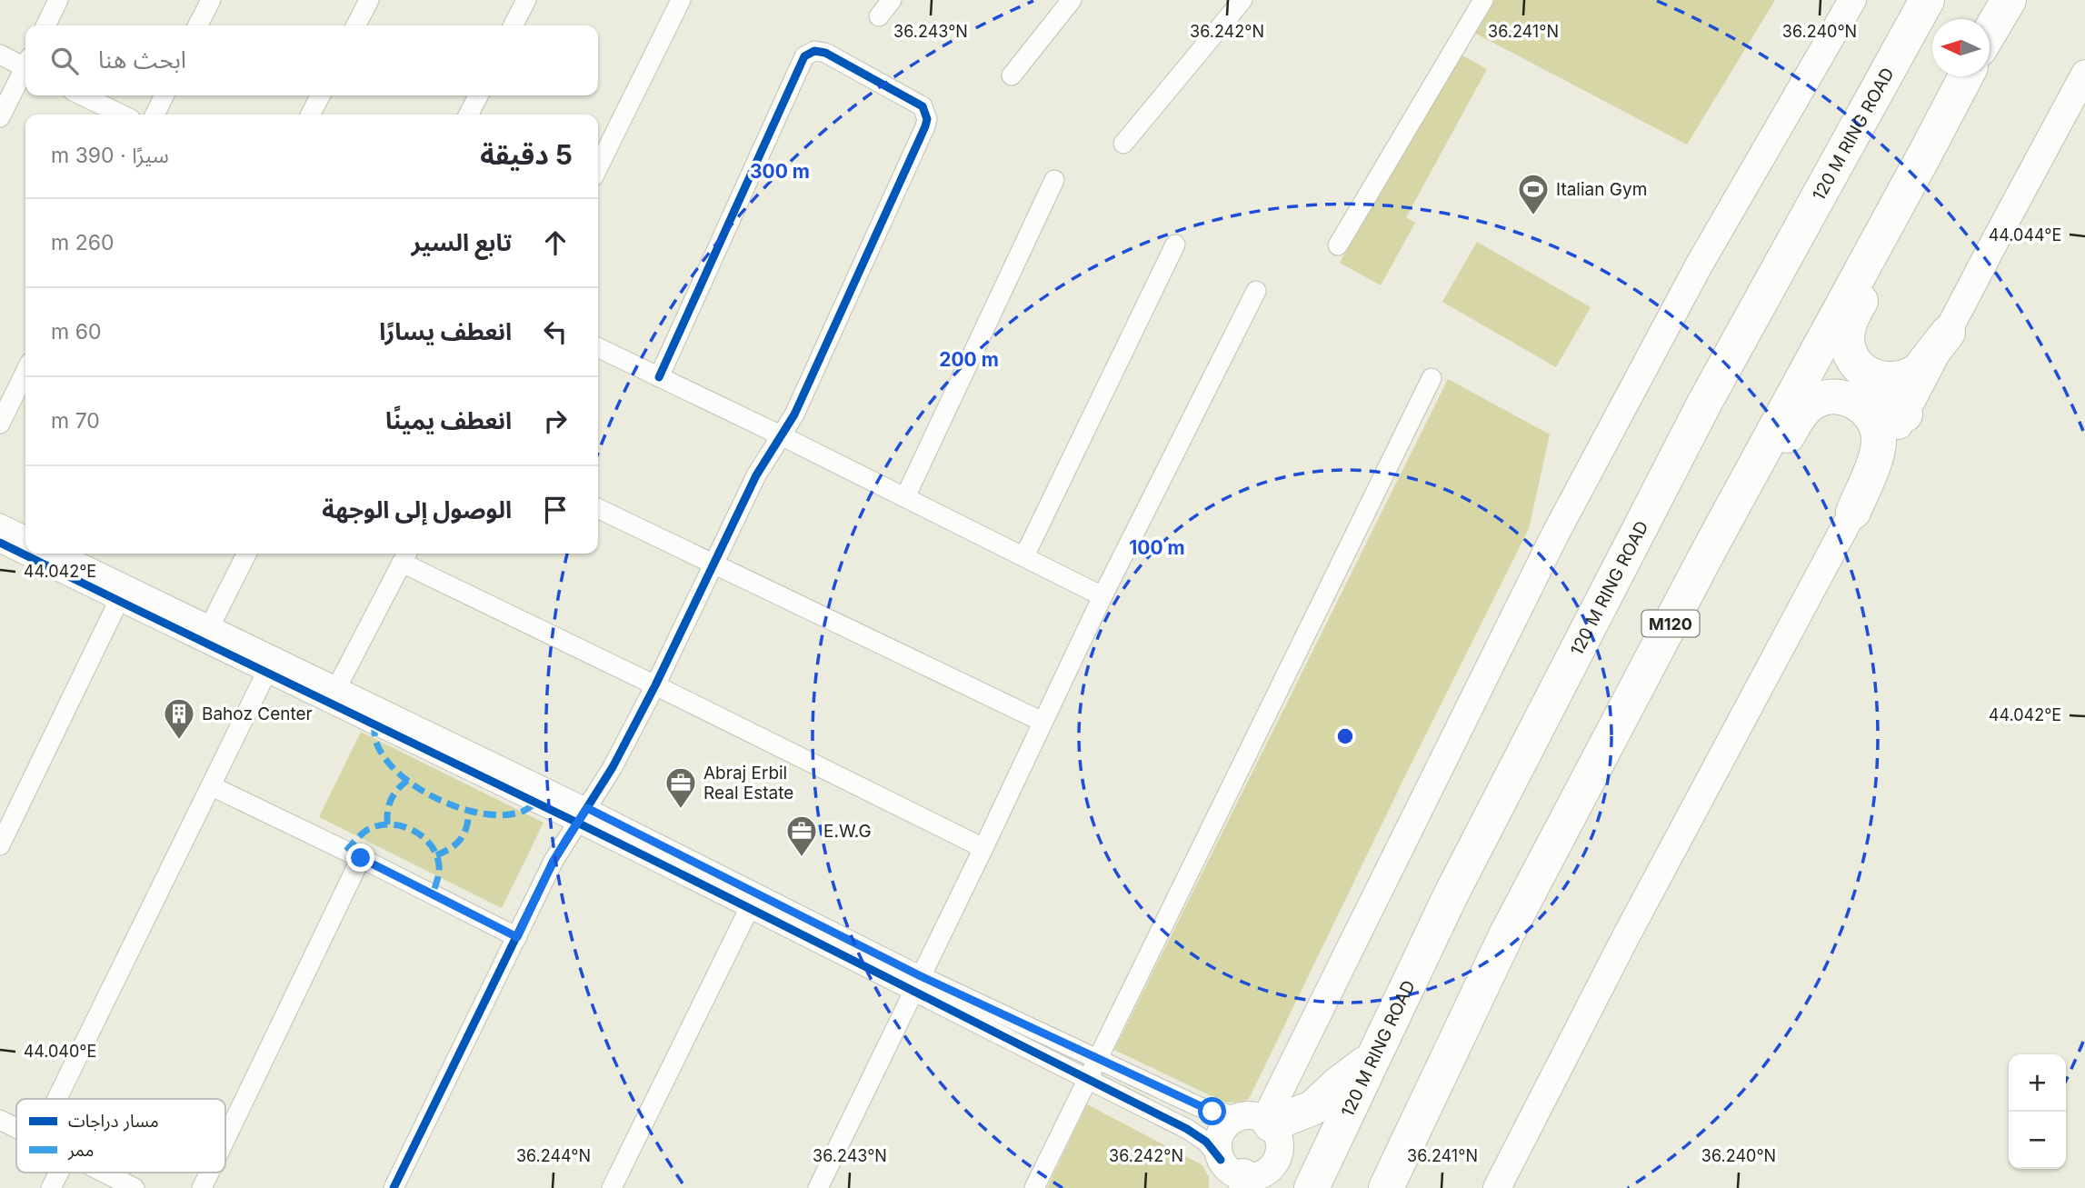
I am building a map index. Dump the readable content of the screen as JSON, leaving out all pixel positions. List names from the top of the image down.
{
  "streets": {
    "highway": ["120 M RING ROAD", "M120"]
  },
  "places": {
    "sports": ["Italian Gym"],
    "building": ["Bahoz Center"],
    "office": ["Abraj Erbil Real Estate", "E.W.G"]
  },
  "legend": ["مسار دراجات", "ممر"],
  "north": "left",
  "page": {
    "search": "ابحث هنا",
    "heading": ["5 دقيقة", "سيرًا · 390 m"],
    "list": [
      ["تابع السير", "260 m"],
      ["انعطف يسارًا", "60 m"],
      ["انعطف يمينًا", "70 m"],
      "الوصول إلى الوجهة"
    ],
    "map_buttons": ["+", "−"]
  },
  "coordinates": [
    "36.243°N",
    "36.242°N",
    "36.241°N",
    "36.240°N",
    "44.044°E",
    "44.042°E",
    "44.040°E",
    "36.244°N"
  ],
  "rings": ["300 m", "200 m", "100 m"]
}
